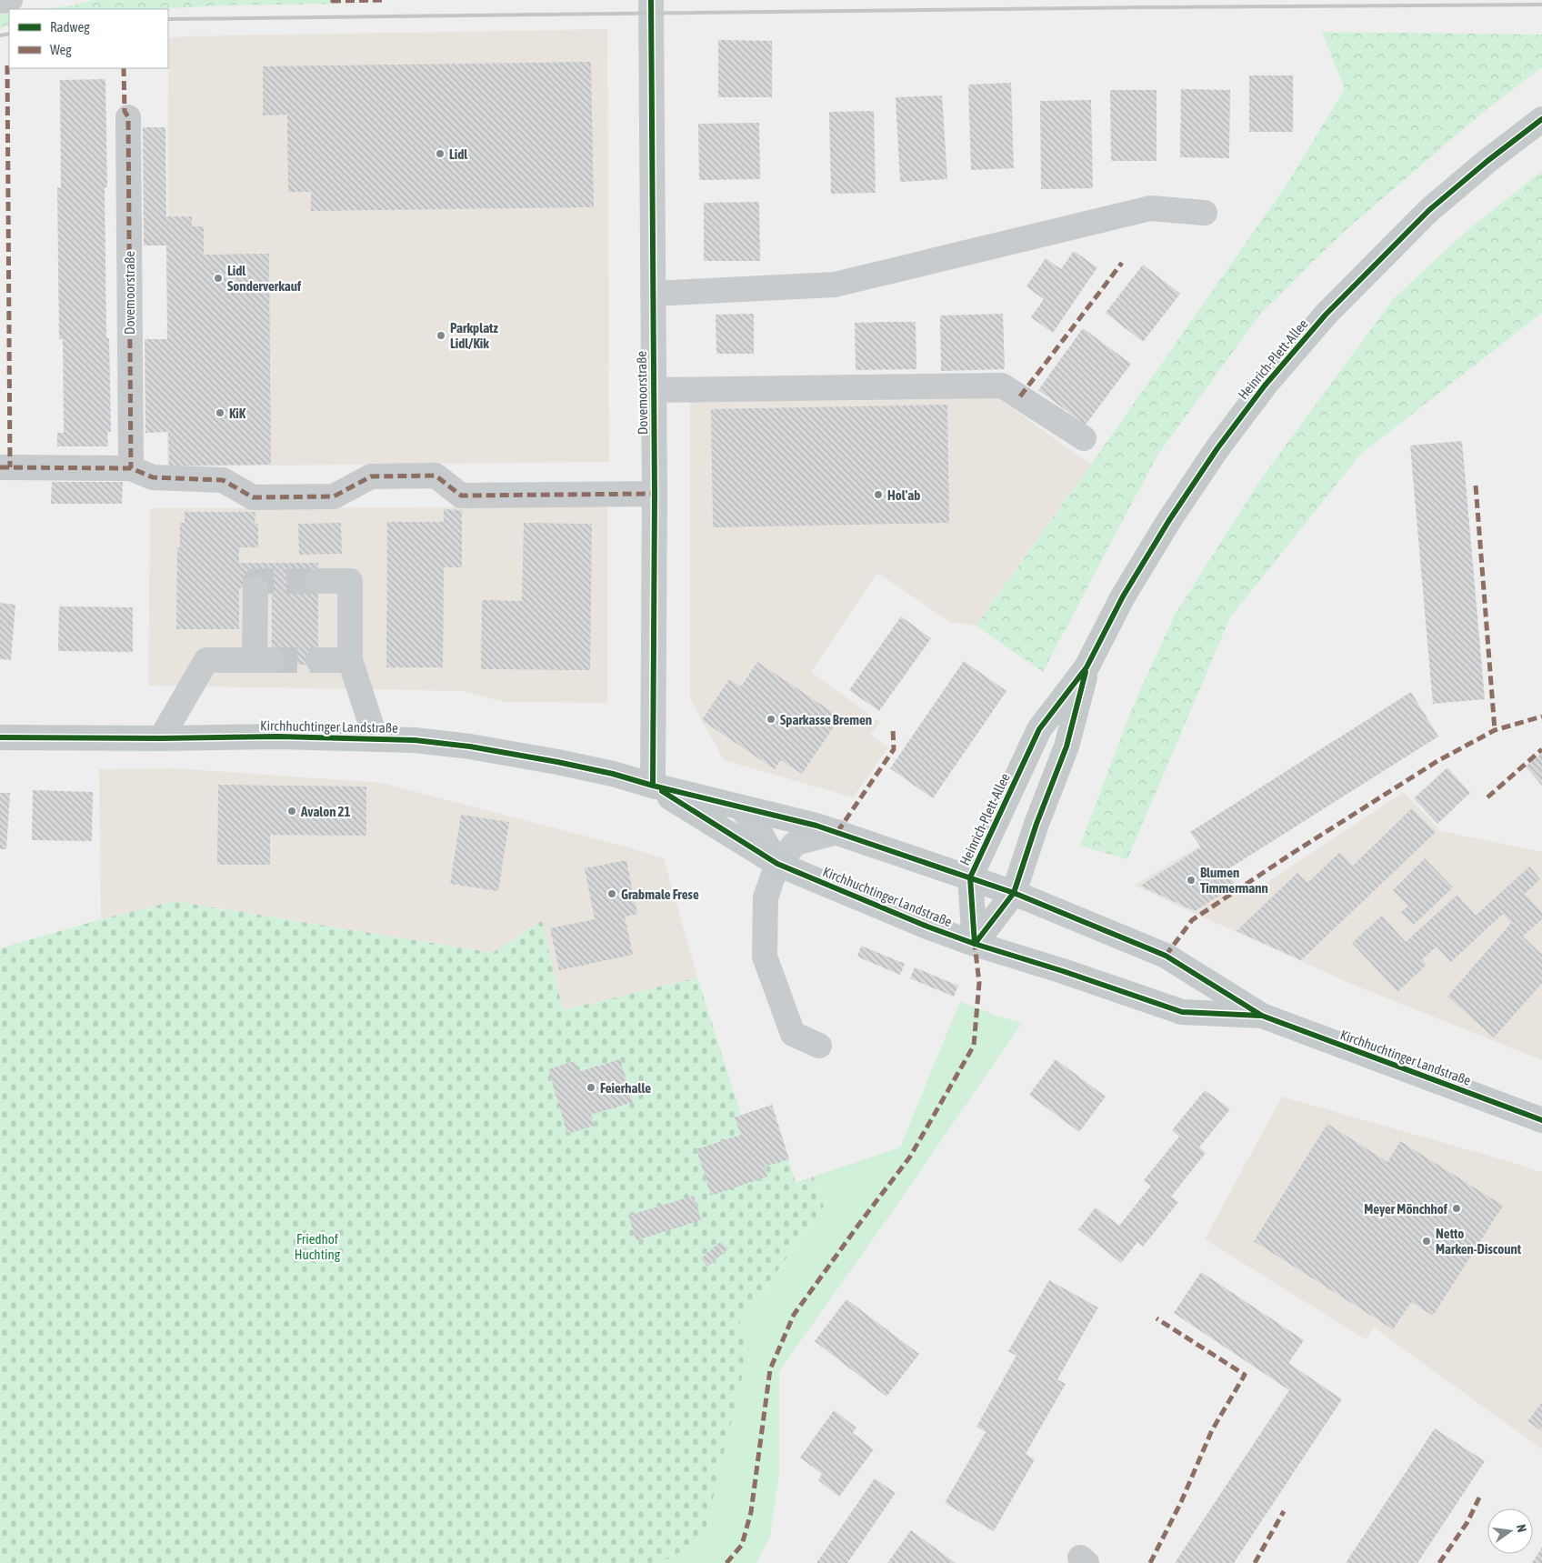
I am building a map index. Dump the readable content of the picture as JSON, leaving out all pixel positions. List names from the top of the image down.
{
  "streets": {
    "main road": ["Heinrich-Plett-Allee", "Kirchhuchtinger Landstraße"],
    "street": ["Dovemoorstraße"]
  },
  "crossings": [
    ["Dovemoorstraße", "Kirchhuchtinger Landstraße"],
    ["Heinrich-Plett-Allee", "Kirchhuchtinger Landstraße"]
  ],
  "parks": ["Friedhof Huchting"],
  "places": [
    "Lidl",
    "Lidl Sonderverkauf",
    "Parkplatz Lidl/Kik",
    "KiK",
    "Hol'ab",
    "Sparkasse Bremen",
    "Avalon 21",
    "Blumen Timmermann",
    "Grabmale Frese",
    "Feierhalle",
    "Meyer Mönchhof",
    "Netto Marken-Discount"
  ],
  "legend": ["Radweg", "Weg"],
  "north": "right"
}
